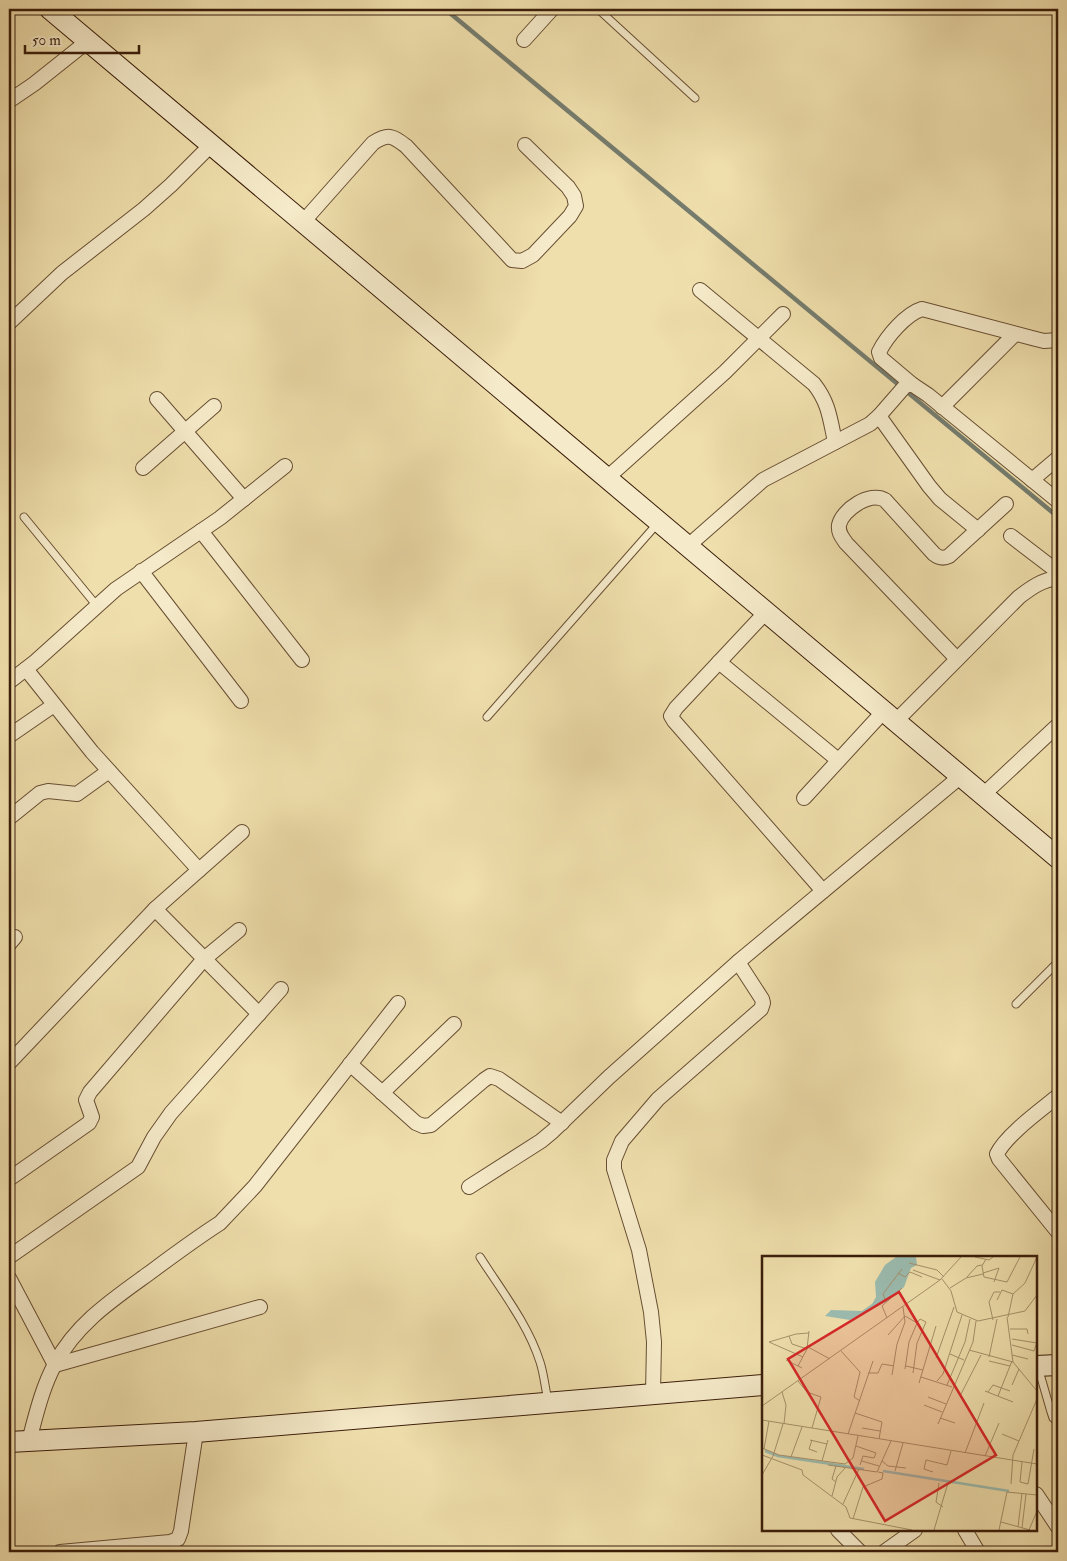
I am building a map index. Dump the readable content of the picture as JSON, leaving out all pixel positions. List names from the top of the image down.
{
  "scale_bar": "50 m"
}
